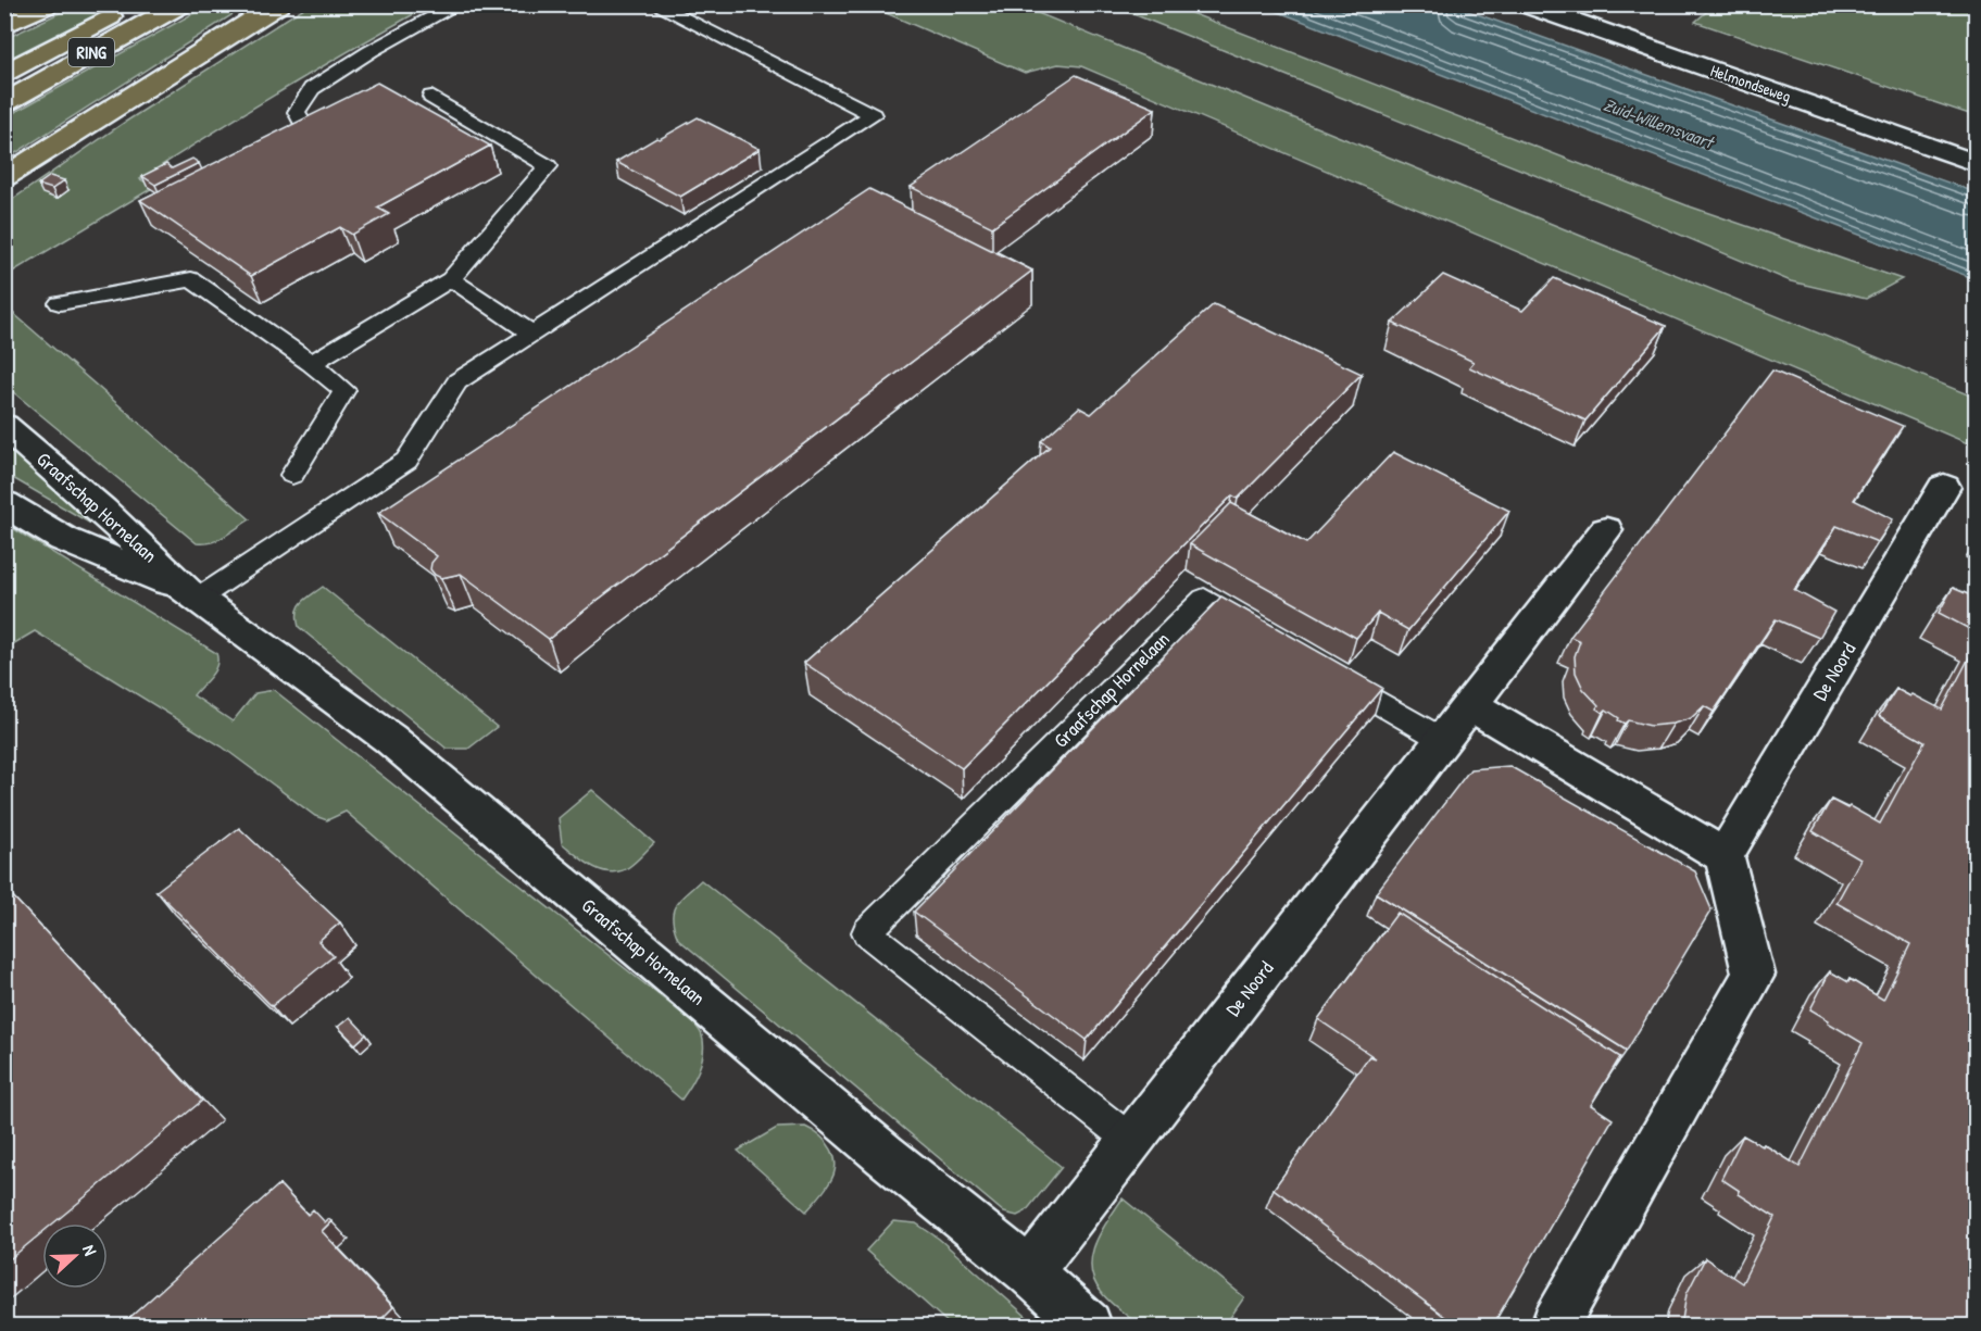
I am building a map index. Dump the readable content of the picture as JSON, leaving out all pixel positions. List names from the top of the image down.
{
  "streets": {
    "main road": ["RING"],
    "street": ["Helmondseweg", "Graafschap Hornelaan", "De Noord"]
  },
  "crossings": [
    ["Graafschap Hornelaan", "De Noord"]
  ],
  "water": ["Zuid-Willemsvaart"],
  "north": "right"
}
